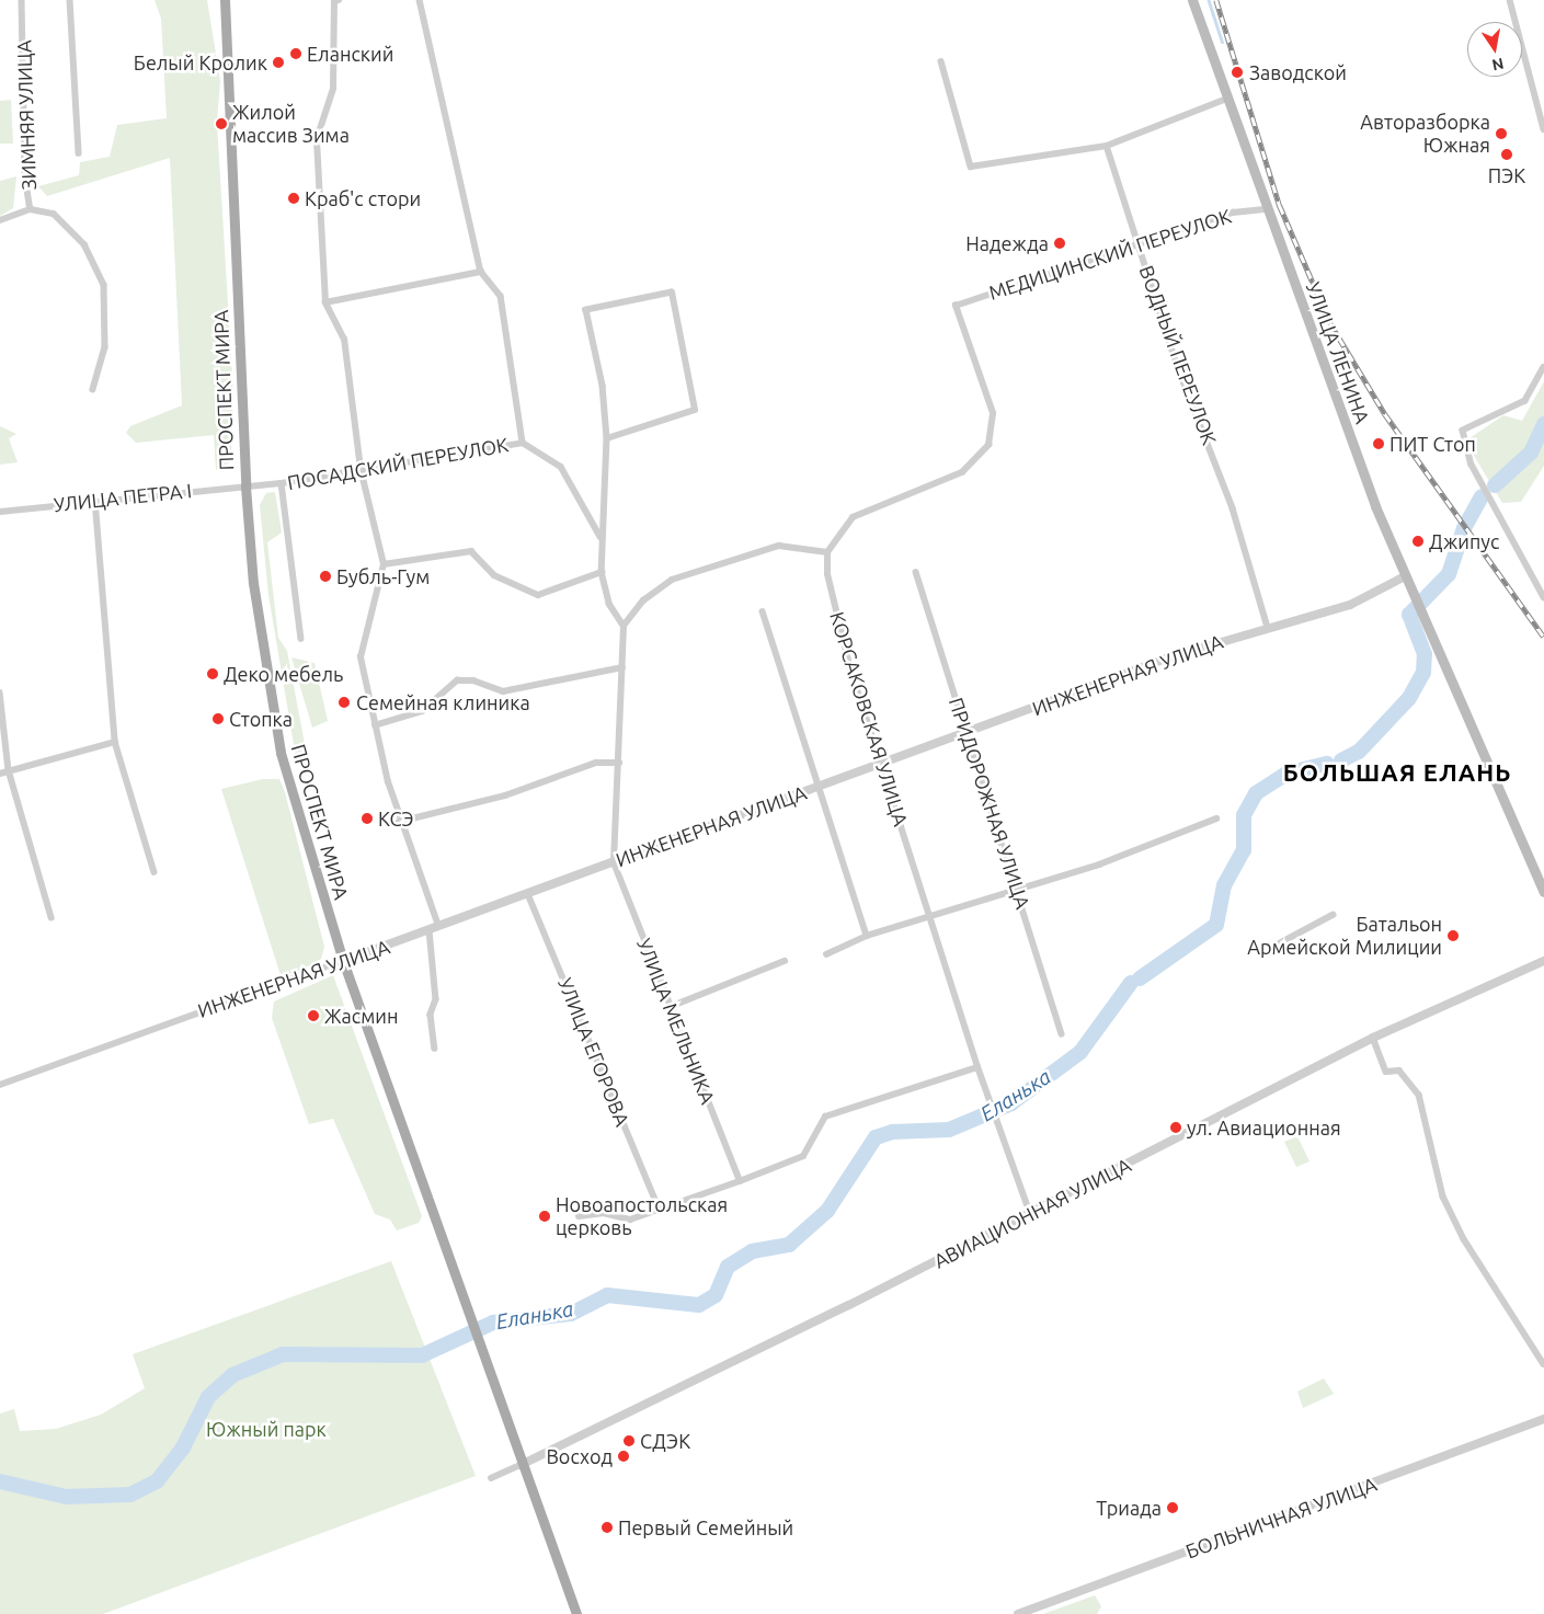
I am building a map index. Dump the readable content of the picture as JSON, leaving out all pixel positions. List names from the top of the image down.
{
  "streets": {
    "main road": ["УЛИЦА ЛЕНИНА", "ПРОСПЕКТ МИРА"],
    "street": [
      "ЗИМНЯЯ УЛИЦА",
      "МЕДИЦИНСКИЙ ПЕРЕУЛОК",
      "ВОДНЫЙ ПЕРЕУЛОК",
      "ПОСАДСКИЙ ПЕРЕУЛОК",
      "УЛИЦА ПЕТРА I",
      "ИНЖЕНЕРНАЯ УЛИЦА",
      "КОРСАКОВСКАЯ УЛИЦА",
      "ПРИДОРОЖНАЯ УЛИЦА",
      "УЛИЦА МЕЛЬНИКА",
      "УЛИЦА ЕГОРОВА",
      "АВИАЦИОННАЯ УЛИЦА",
      "БОЛЬНИЧНАЯ УЛИЦА"
    ]
  },
  "crossings": [
    ["МЕДИЦИНСКИЙ ПЕРЕУЛОК", "УЛИЦА ЛЕНИНА"],
    ["МЕДИЦИНСКИЙ ПЕРЕУЛОК", "ВОДНЫЙ ПЕРЕУЛОК"],
    ["МЕДИЦИНСКИЙ ПЕРЕУЛОК", "КОРСАКОВСКАЯ УЛИЦА"],
    ["УЛИЦА ЛЕНИНА", "ИНЖЕНЕРНАЯ УЛИЦА"],
    ["ВОДНЫЙ ПЕРЕУЛОК", "ИНЖЕНЕРНАЯ УЛИЦА"],
    ["ПРОСПЕКТ МИРА", "ПОСАДСКИЙ ПЕРЕУЛОК"],
    ["ПРОСПЕКТ МИРА", "УЛИЦА ПЕТРА I"],
    ["ПРОСПЕКТ МИРА", "ИНЖЕНЕРНАЯ УЛИЦА"],
    ["ПРОСПЕКТ МИРА", "АВИАЦИОННАЯ УЛИЦА"],
    ["ПОСАДСКИЙ ПЕРЕУЛОК", "УЛИЦА ПЕТРА I"],
    ["ИНЖЕНЕРНАЯ УЛИЦА", "КОРСАКОВСКАЯ УЛИЦА"],
    ["ИНЖЕНЕРНАЯ УЛИЦА", "ПРИДОРОЖНАЯ УЛИЦА"],
    ["ИНЖЕНЕРНАЯ УЛИЦА", "УЛИЦА МЕЛЬНИКА"],
    ["ИНЖЕНЕРНАЯ УЛИЦА", "УЛИЦА ЕГОРОВА"],
    ["КОРСАКОВСКАЯ УЛИЦА", "АВИАЦИОННАЯ УЛИЦА"]
  ],
  "districts": ["БОЛЬШАЯ ЕЛАНЬ"],
  "water": ["Еланька"],
  "parks": ["Южный парк"],
  "places": [
    "Еланский",
    "Белый Кролик",
    "Заводской",
    "Жилой массив Зима",
    "Авторазборка Южная",
    "ПЭК",
    "Краб'с стори",
    "Надежда",
    "ПИТ Стоп",
    "Джипус",
    "Бубль-Гум",
    "Деко мебель",
    "Семейная клиника",
    "Стопка",
    "КСЭ",
    "Батальон Армейской Милиции",
    "Жасмин",
    "ул. Авиационная",
    "Новоапостольская церковь",
    "СДЭК",
    "Восход",
    "Триада",
    "Первый Семейный"
  ],
  "north": "bottom"
}
